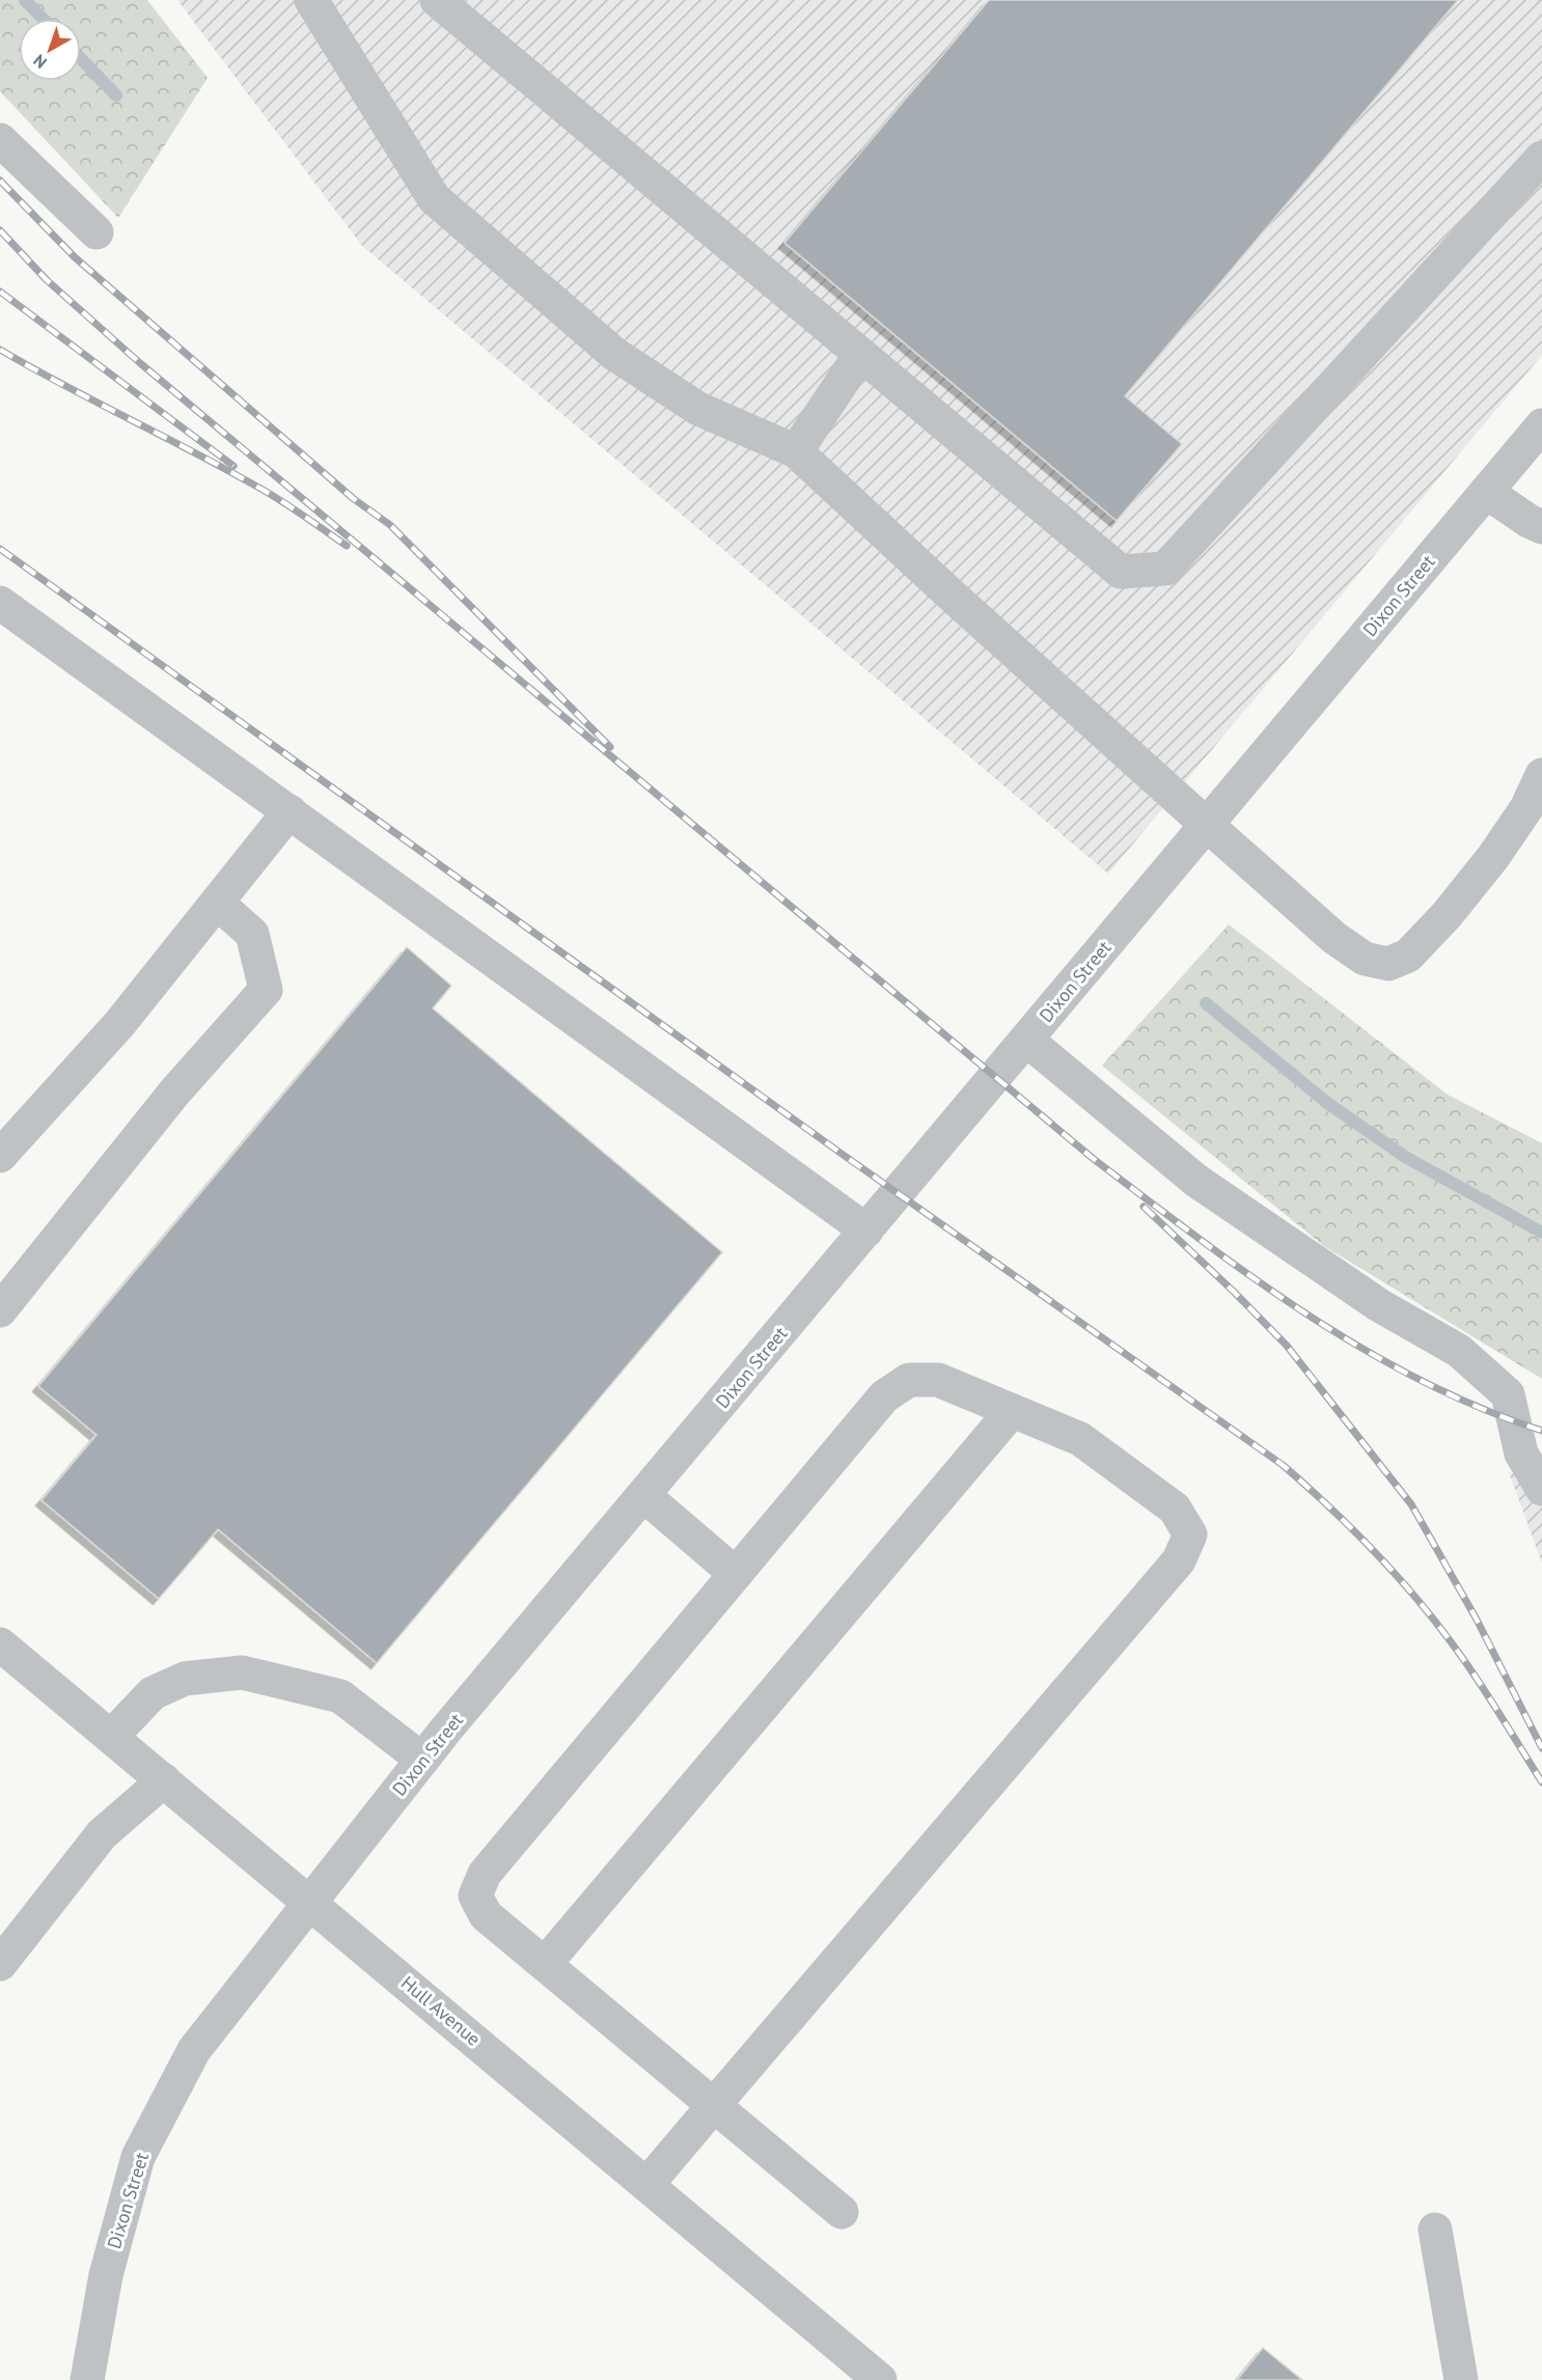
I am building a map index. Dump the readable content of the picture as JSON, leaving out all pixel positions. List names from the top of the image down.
{
  "streets": {
    "street": ["Dixon Street", "Hull Avenue"]
  },
  "crossings": [
    ["Dixon Street", "Hull Avenue"]
  ],
  "north": "bottom left"
}
